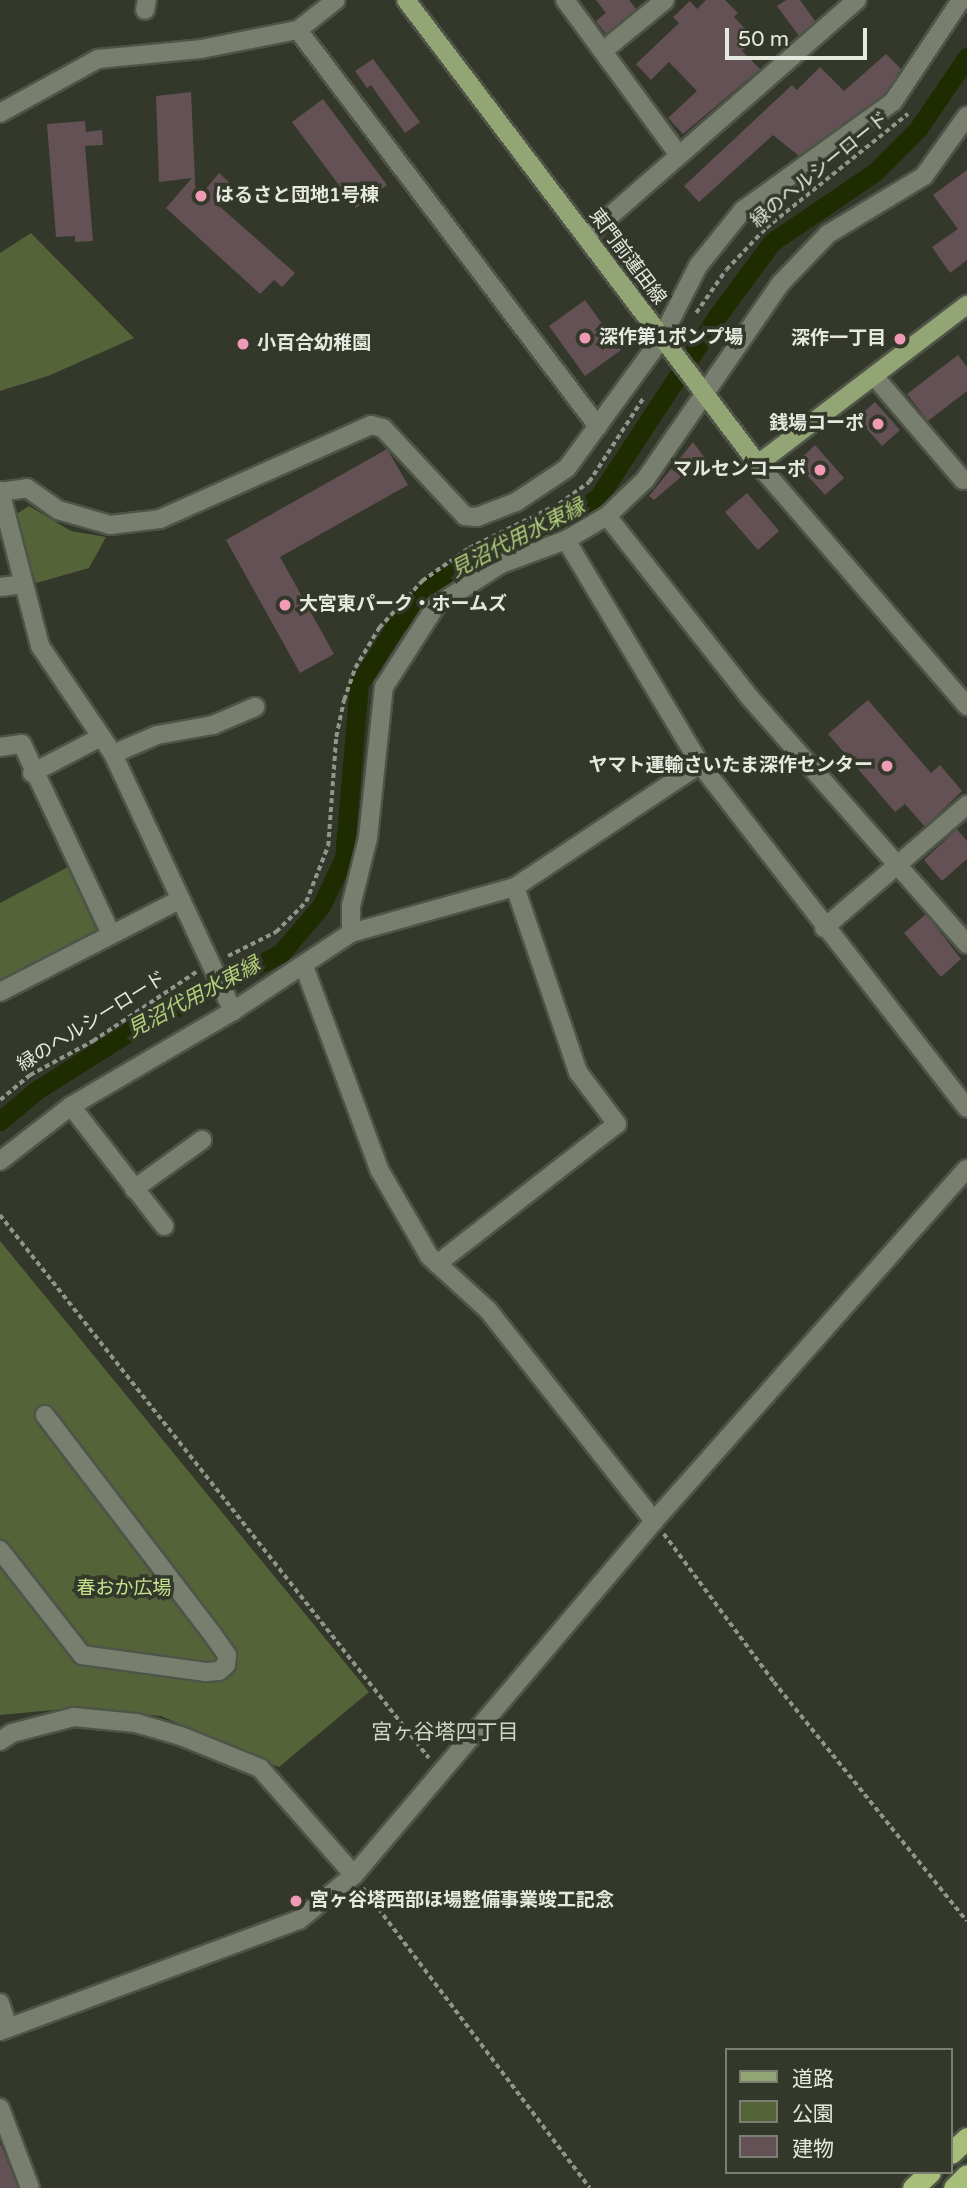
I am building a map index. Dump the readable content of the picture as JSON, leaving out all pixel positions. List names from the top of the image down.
{
  "streets": {
    "main road": ["東門前蓮田線"],
    "path": ["緑のヘルシーロード"]
  },
  "districts": ["宮ヶ谷塔四丁目"],
  "water": ["見沼代用水東縁"],
  "parks": ["春おか広場"],
  "places": [
    "はるさと団地1号棟",
    "深作第1ポンプ場",
    "深作一丁目",
    "小百合幼稚園",
    "銭場コーポ",
    "マルセンコーポ",
    "大宮東パーク・ホームズ",
    "ヤマト運輸さいたま深作センター",
    "宮ヶ谷塔西部ほ場整備事業竣工記念"
  ],
  "legend": ["道路", "公園", "建物"],
  "scale_bar": "50 m"
}
